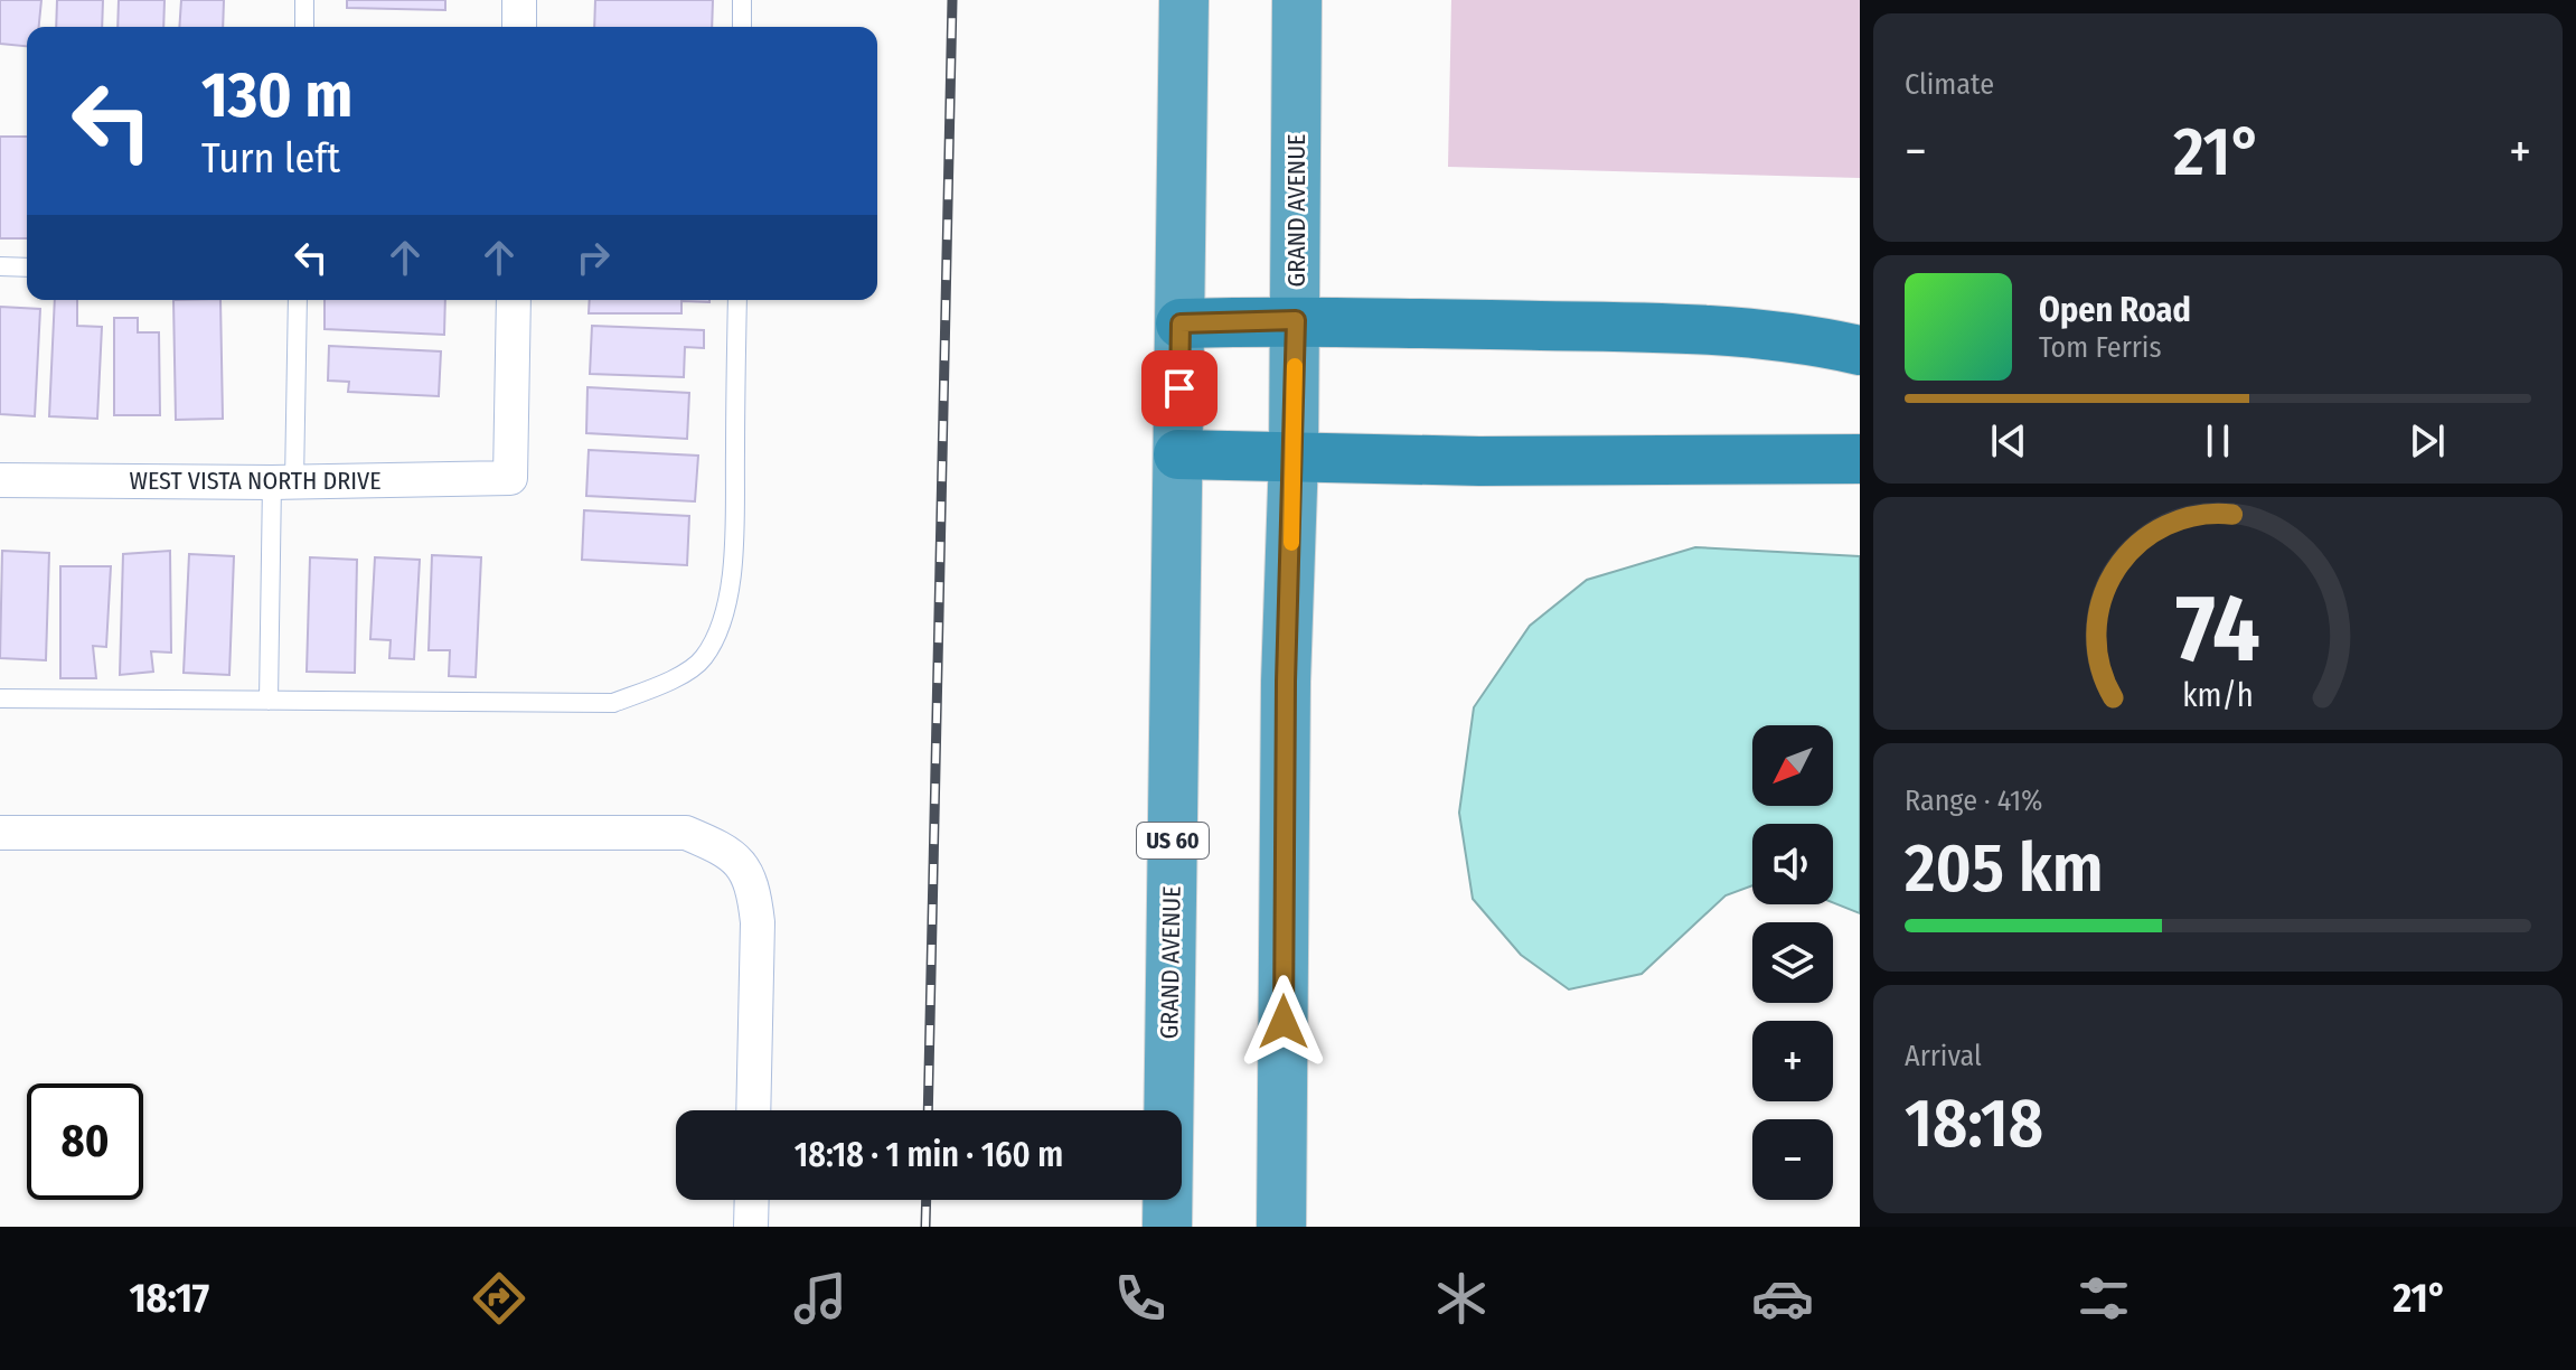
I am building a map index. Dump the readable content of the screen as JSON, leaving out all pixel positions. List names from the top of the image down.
{
  "streets": {
    "highway": ["GRAND AVENUE", "US 60"],
    "street": ["WEST VISTA NORTH DRIVE"]
  },
  "north": "bottom left",
  "page": {
    "tile": [
      "Climate",
      ["Range · 41%", "205 km"],
      ["Arrival", "18:18"]
    ],
    "turn": ["130 m", "Turn left"],
    "heat": ["−", "21°", "+"],
    "song": ["Open Road", "Tom Ferris"],
    "map_buttons": ["+", "−"],
    "limit": "80",
    "trip": "18:18 · 1 min · 160 m",
    "tabs": ["18:17", "21°"],
    "gauge": ["74", "km/h"]
  }
}
